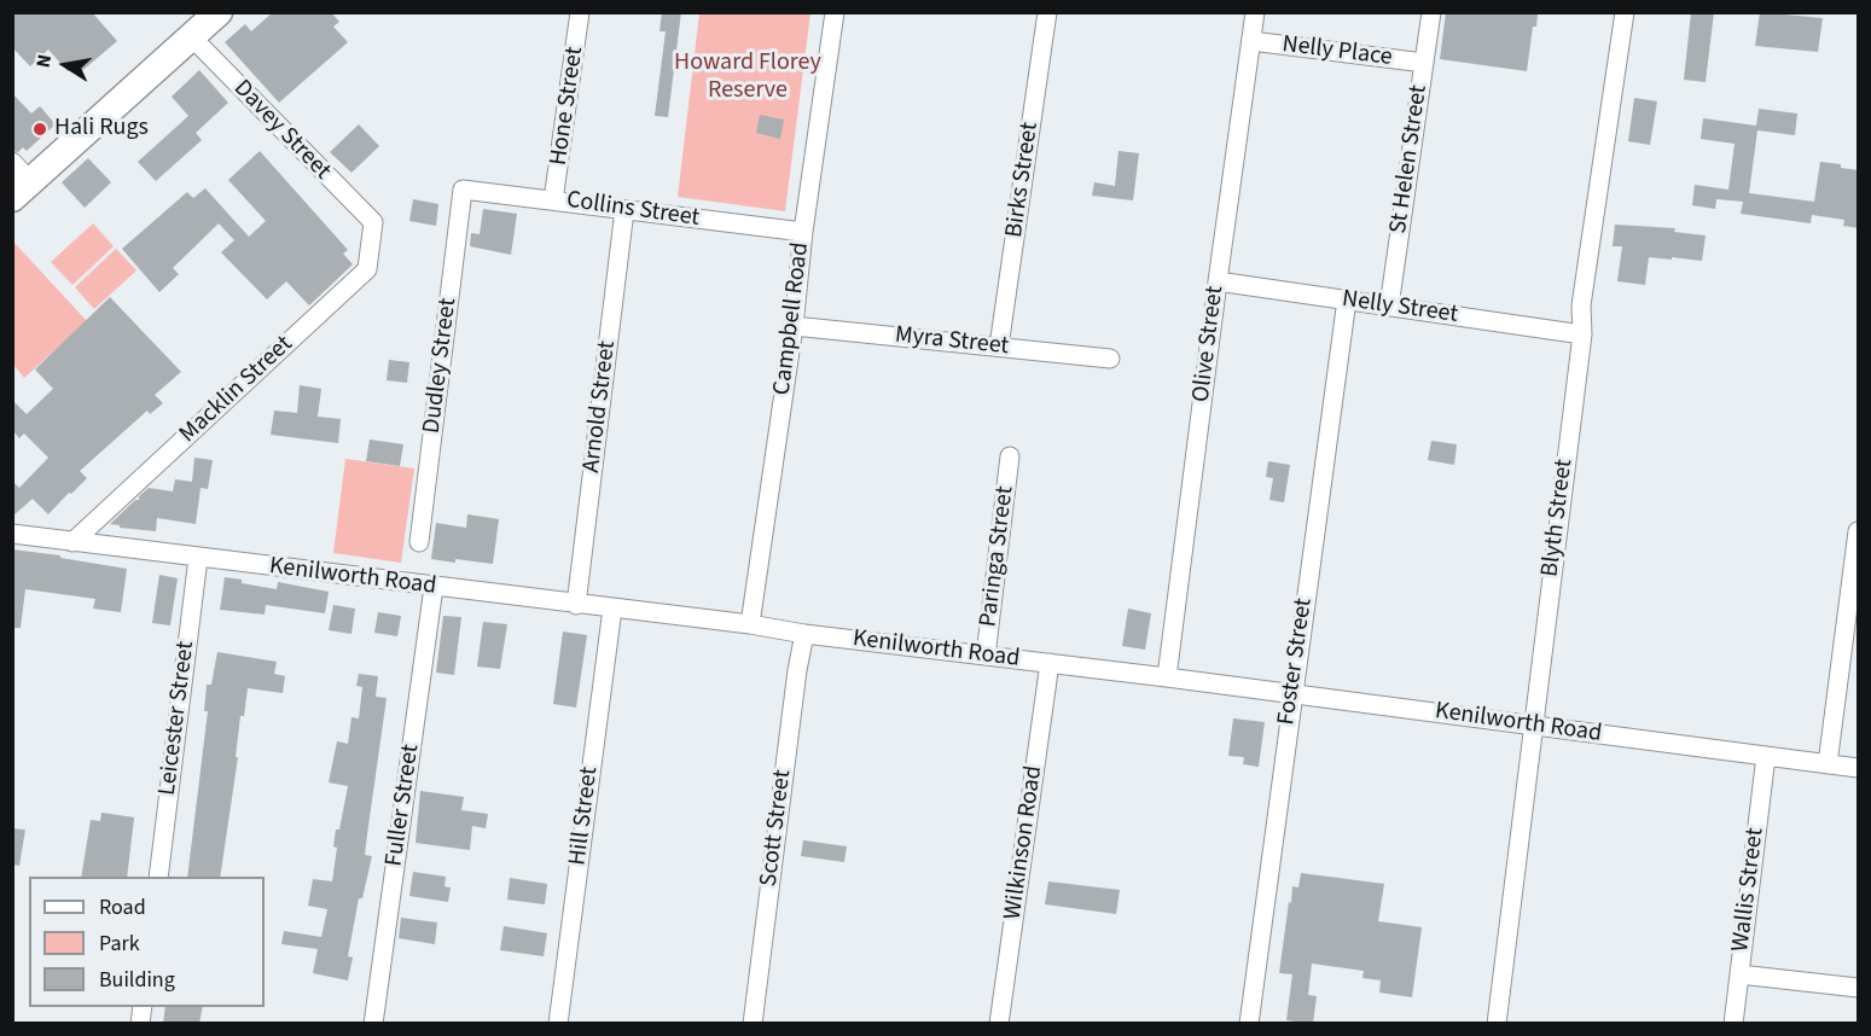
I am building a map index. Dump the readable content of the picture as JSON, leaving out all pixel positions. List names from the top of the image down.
{
  "streets": {
    "street": [
      "Nelly Place",
      "Hone Street",
      "Davey Street",
      "St Helen Street",
      "Birks Street",
      "Collins Street",
      "Nelly Street",
      "Campbell Road",
      "Myra Street",
      "Olive Street",
      "Dudley Street",
      "Macklin Street",
      "Arnold Street",
      "Blyth Street",
      "Paringa Street",
      "Kenilworth Road",
      "Foster Street",
      "Leicester Street",
      "Fuller Street",
      "Hill Street",
      "Scott Street",
      "Wilkinson Road",
      "Wallis Street"
    ]
  },
  "crossings": [
    ["Nelly Place", "St Helen Street"],
    ["Nelly Place", "Olive Street"],
    ["Hone Street", "Collins Street"],
    ["Davey Street", "Macklin Street"],
    ["St Helen Street", "Nelly Street"],
    ["Birks Street", "Myra Street"],
    ["Collins Street", "Campbell Road"],
    ["Collins Street", "Dudley Street"],
    ["Collins Street", "Arnold Street"],
    ["Nelly Street", "Olive Street"],
    ["Nelly Street", "Blyth Street"],
    ["Nelly Street", "Foster Street"],
    ["Campbell Road", "Myra Street"],
    ["Campbell Road", "Kenilworth Road"],
    ["Olive Street", "Kenilworth Road"],
    ["Macklin Street", "Kenilworth Road"],
    ["Arnold Street", "Kenilworth Road"],
    ["Blyth Street", "Kenilworth Road"],
    ["Paringa Street", "Kenilworth Road"],
    ["Kenilworth Road", "Foster Street"],
    ["Kenilworth Road", "Leicester Street"],
    ["Kenilworth Road", "Fuller Street"],
    ["Kenilworth Road", "Hill Street"],
    ["Kenilworth Road", "Scott Street"],
    ["Kenilworth Road", "Wilkinson Road"],
    ["Kenilworth Road", "Wallis Street"]
  ],
  "parks": ["Howard Florey Reserve"],
  "places": ["Hali Rugs"],
  "legend": ["Road", "Park", "Building"],
  "north": "left"
}
